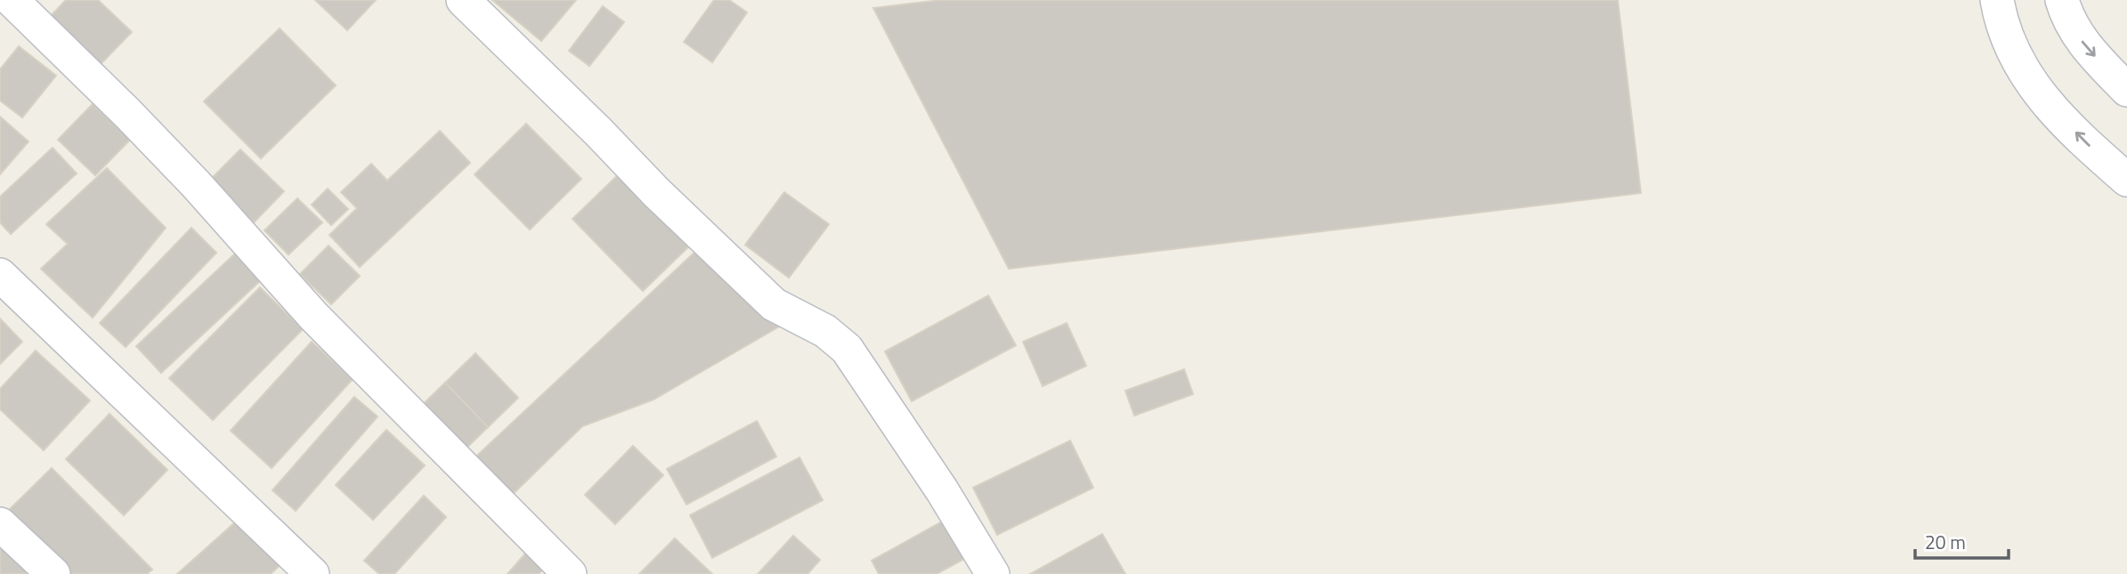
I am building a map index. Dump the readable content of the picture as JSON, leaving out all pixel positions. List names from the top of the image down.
{
  "scale_bar": "20 m"
}
